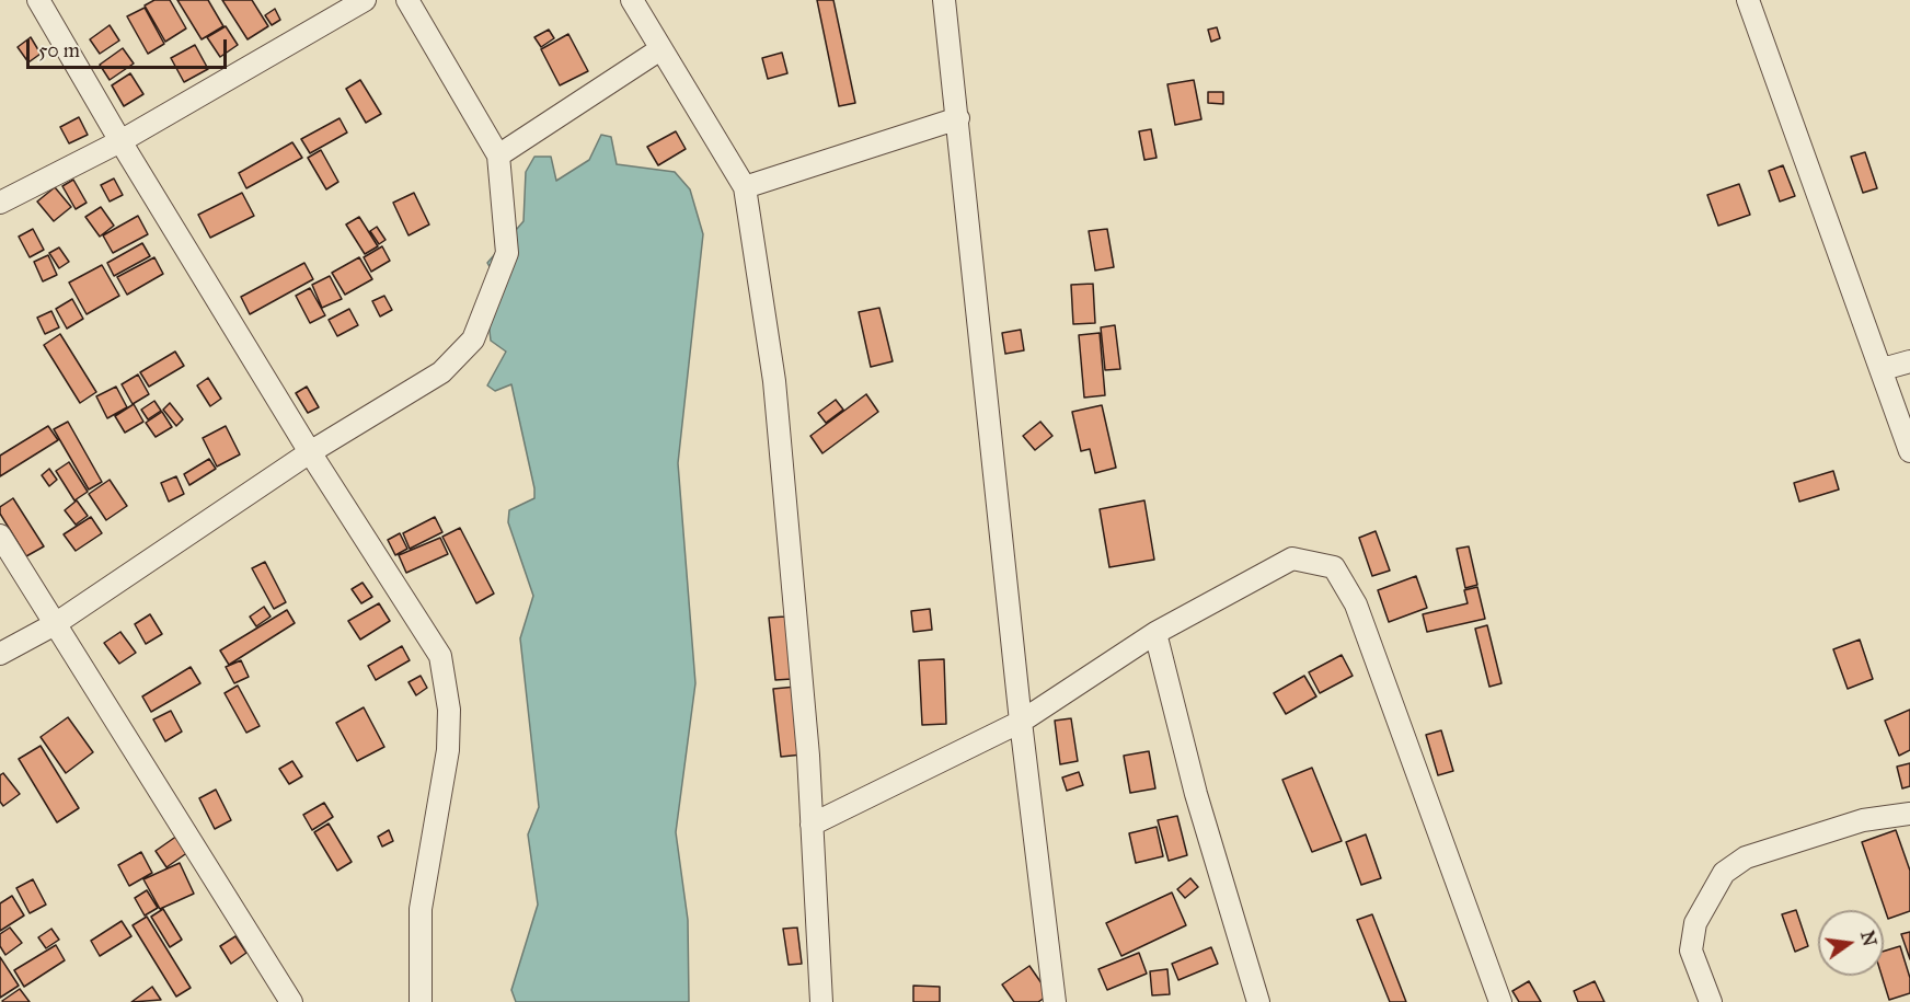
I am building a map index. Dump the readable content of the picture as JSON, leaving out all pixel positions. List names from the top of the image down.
{
  "scale_bar": "50 m",
  "north": "right"
}
